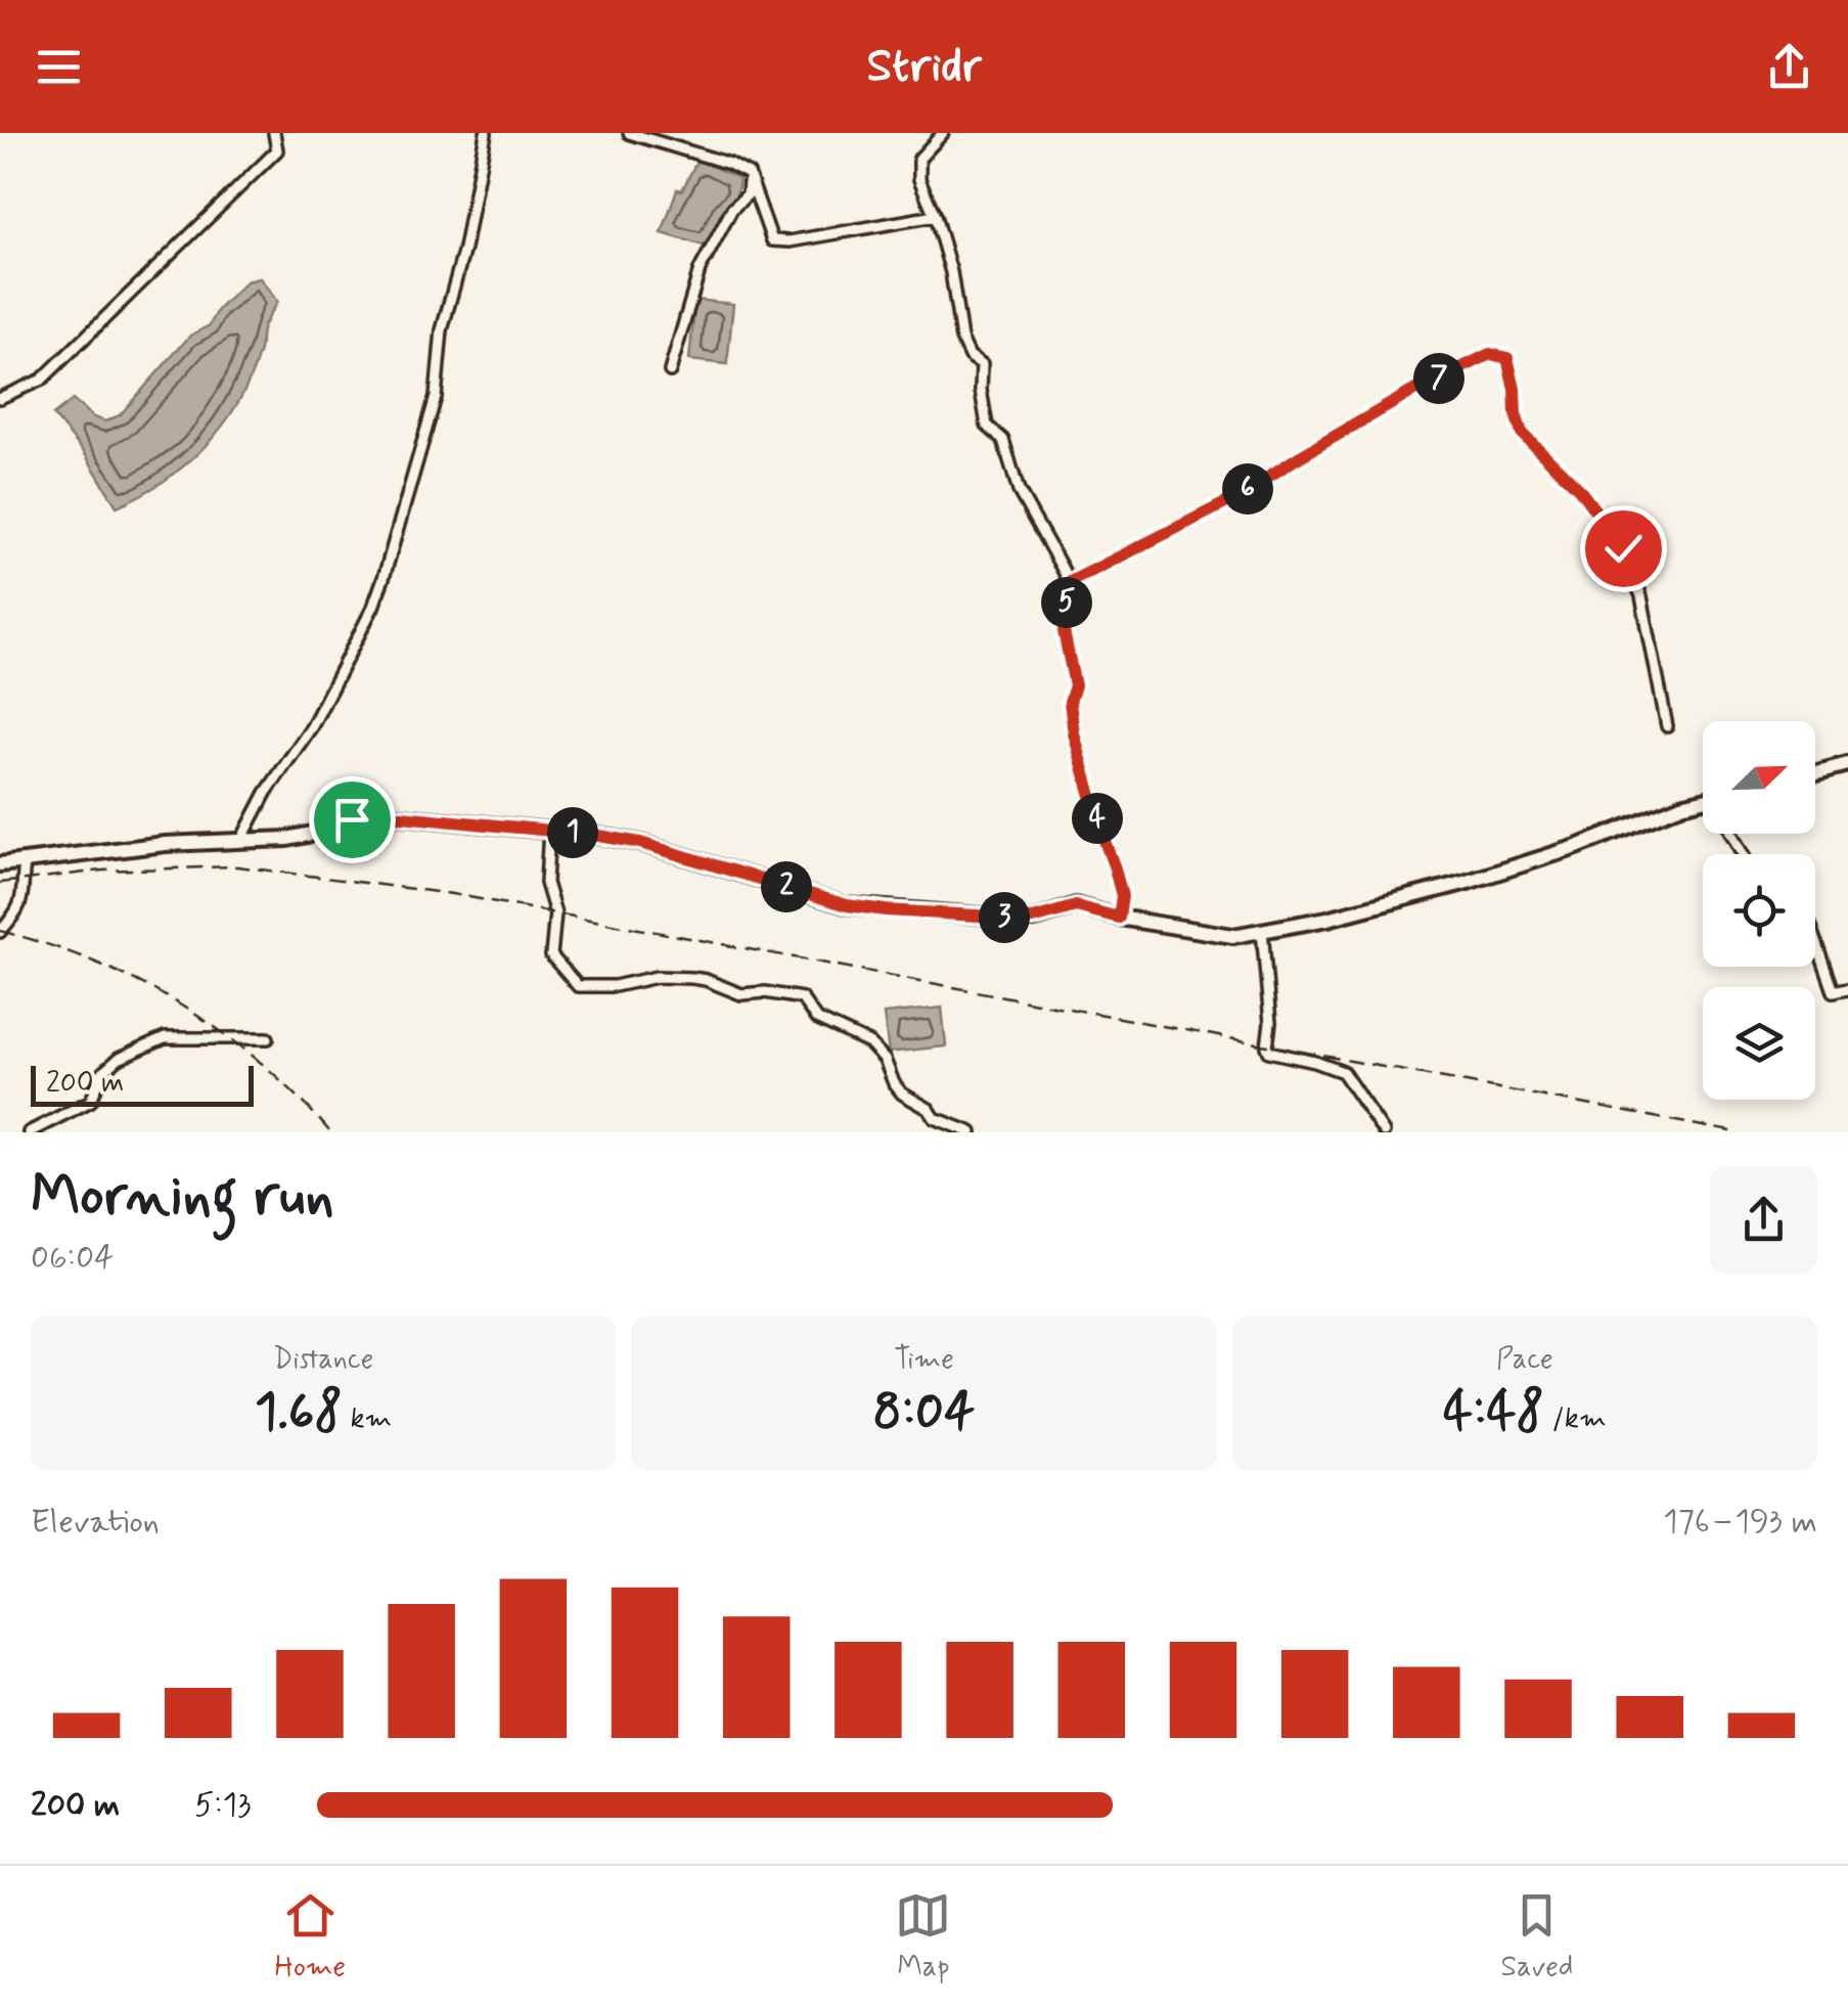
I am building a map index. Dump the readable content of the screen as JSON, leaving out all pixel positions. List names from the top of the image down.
{
  "scale_bar": "200 m",
  "north": "top right",
  "page": {
    "header": "Stridr",
    "pins": [
      "7",
      "6",
      "5",
      "4",
      "1",
      "2",
      "3"
    ],
    "scale": "200 m",
    "heading": ["Morning run", "06:04"],
    "stats": [
      ["Distance", "1.68 km"],
      ["Time", "8:04"],
      ["Pace", "4:48 /km"]
    ],
    "chart": ["Elevation", "176–193 m"],
    "list": [
      {
        "name": "200 m",
        "note": "5:13"
      }
    ],
    "tabs": ["Home", "Map", "Saved"]
  }
}
